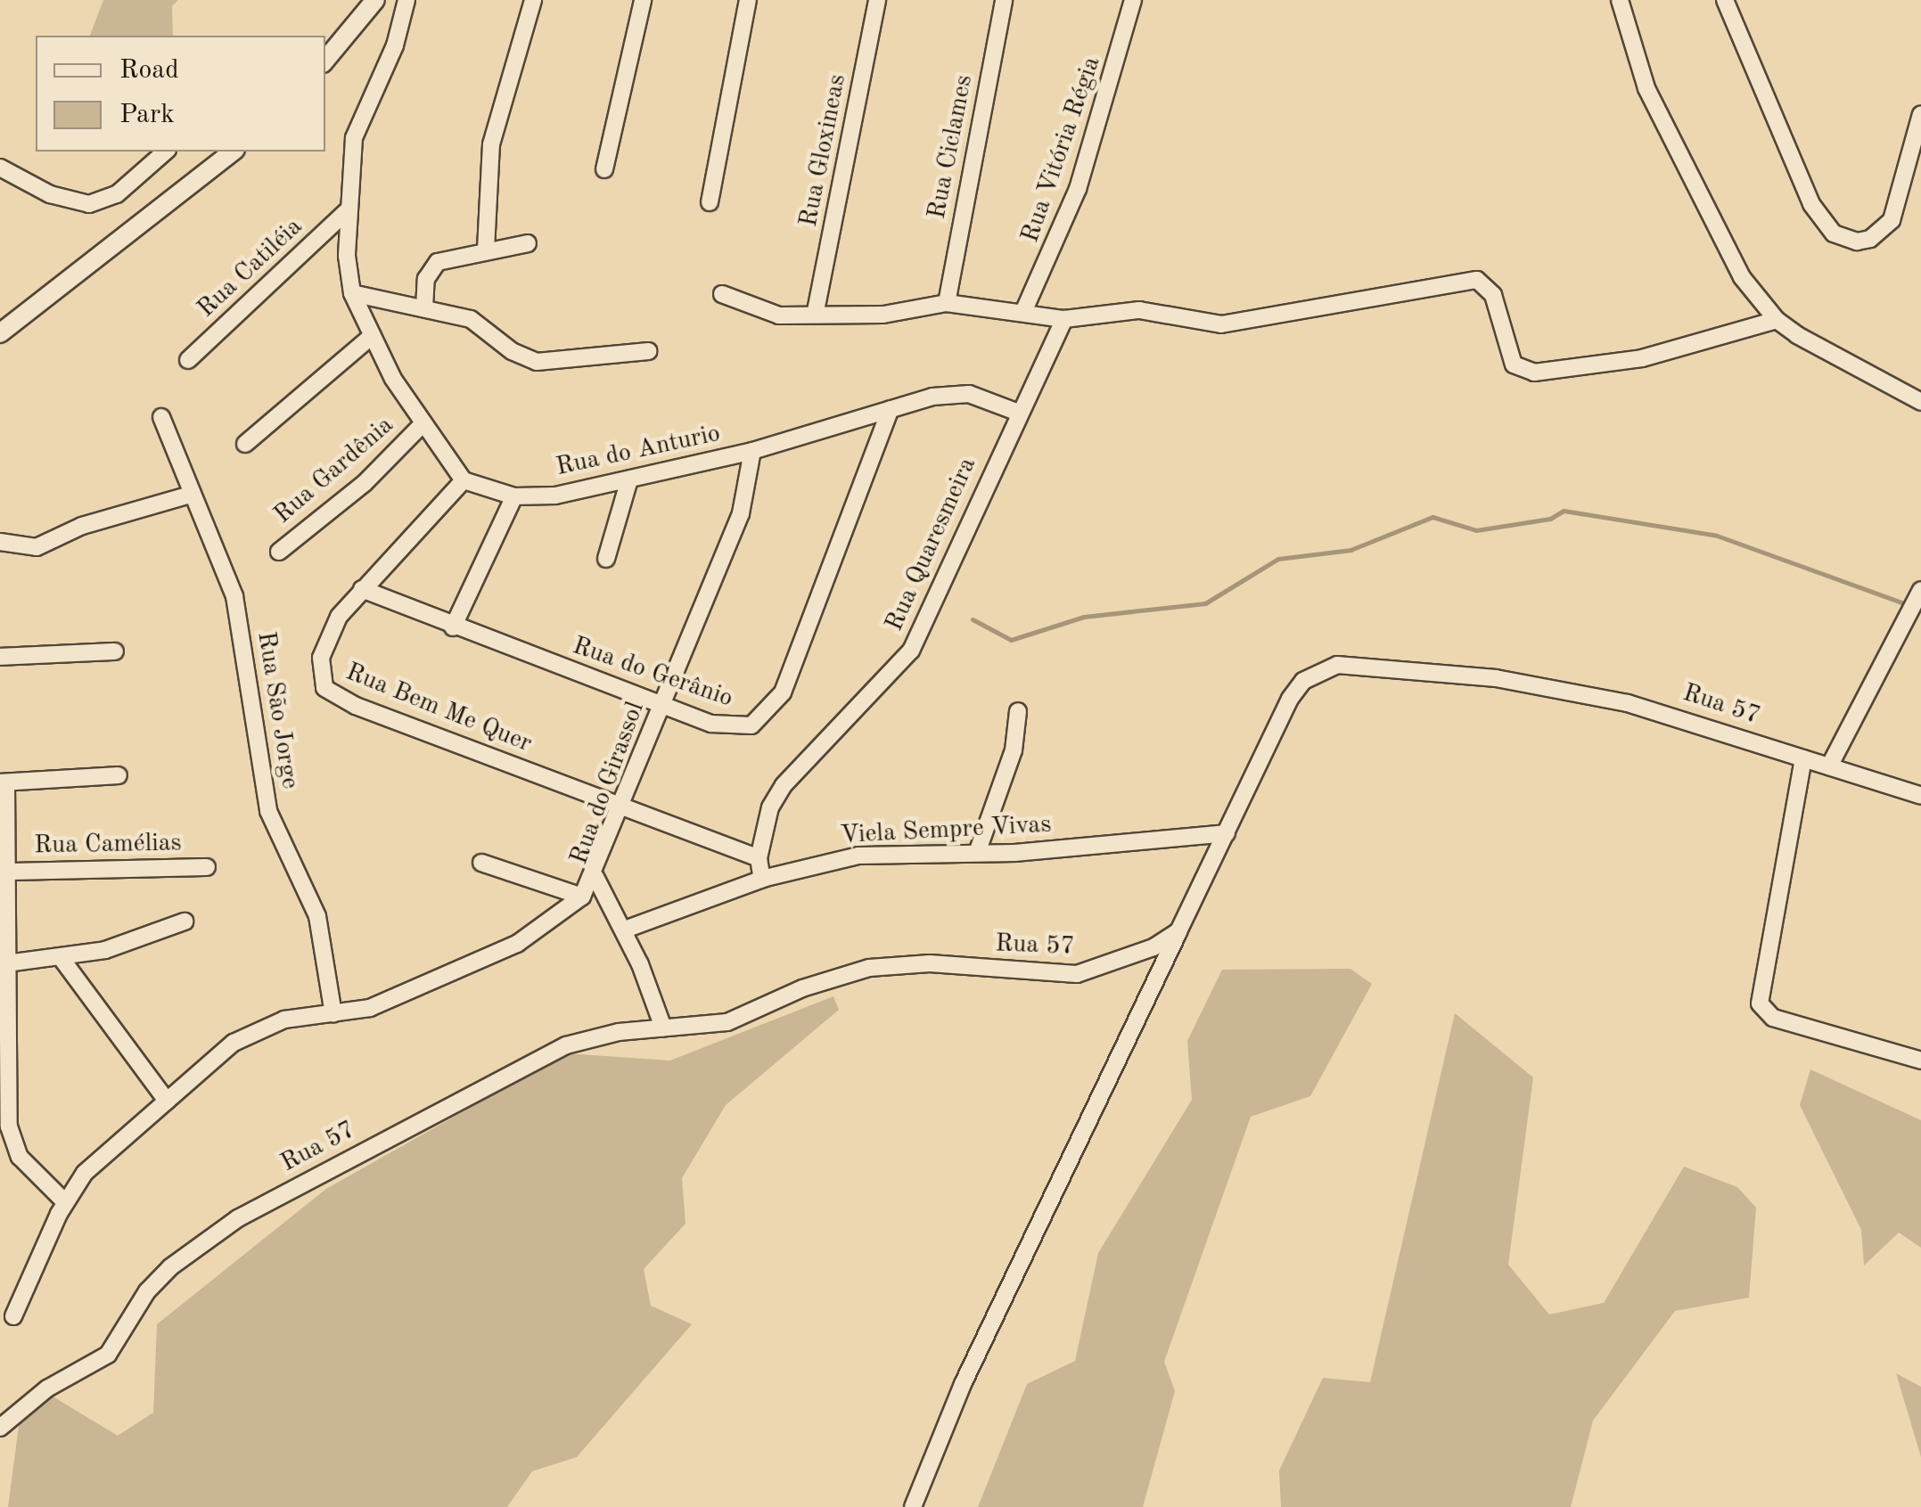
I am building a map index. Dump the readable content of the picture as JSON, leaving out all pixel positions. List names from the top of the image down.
{
  "streets": {
    "street": [
      "Rua Ciclames",
      "Rua Vitória Régia",
      "Rua Gloxineas",
      "Rua Catiléia",
      "Rua do Anturio",
      "Rua Gardênia",
      "Rua Quaresmeira",
      "Rua do Gerânio",
      "Rua 57",
      "Rua Bem Me Quer",
      "Rua São Jorge",
      "Rua do Girassol",
      "Viela Sempre Vivas",
      "Rua Camélias"
    ]
  },
  "crossings": [
    ["Rua do Anturio", "Rua Quaresmeira"],
    ["Rua do Anturio", "Rua do Gerânio"],
    ["Rua do Anturio", "Rua Bem Me Quer"],
    ["Rua do Anturio", "Rua do Girassol"],
    ["Rua Quaresmeira", "Rua Bem Me Quer"],
    ["Rua do Gerânio", "Rua Bem Me Quer"],
    ["Rua do Gerânio", "Rua do Girassol"],
    ["Rua 57", "Rua do Girassol"],
    ["Rua 57", "Viela Sempre Vivas"],
    ["Rua Bem Me Quer", "Rua do Girassol"],
    ["Rua do Girassol", "Viela Sempre Vivas"]
  ],
  "legend": ["Road", "Park"]
}
